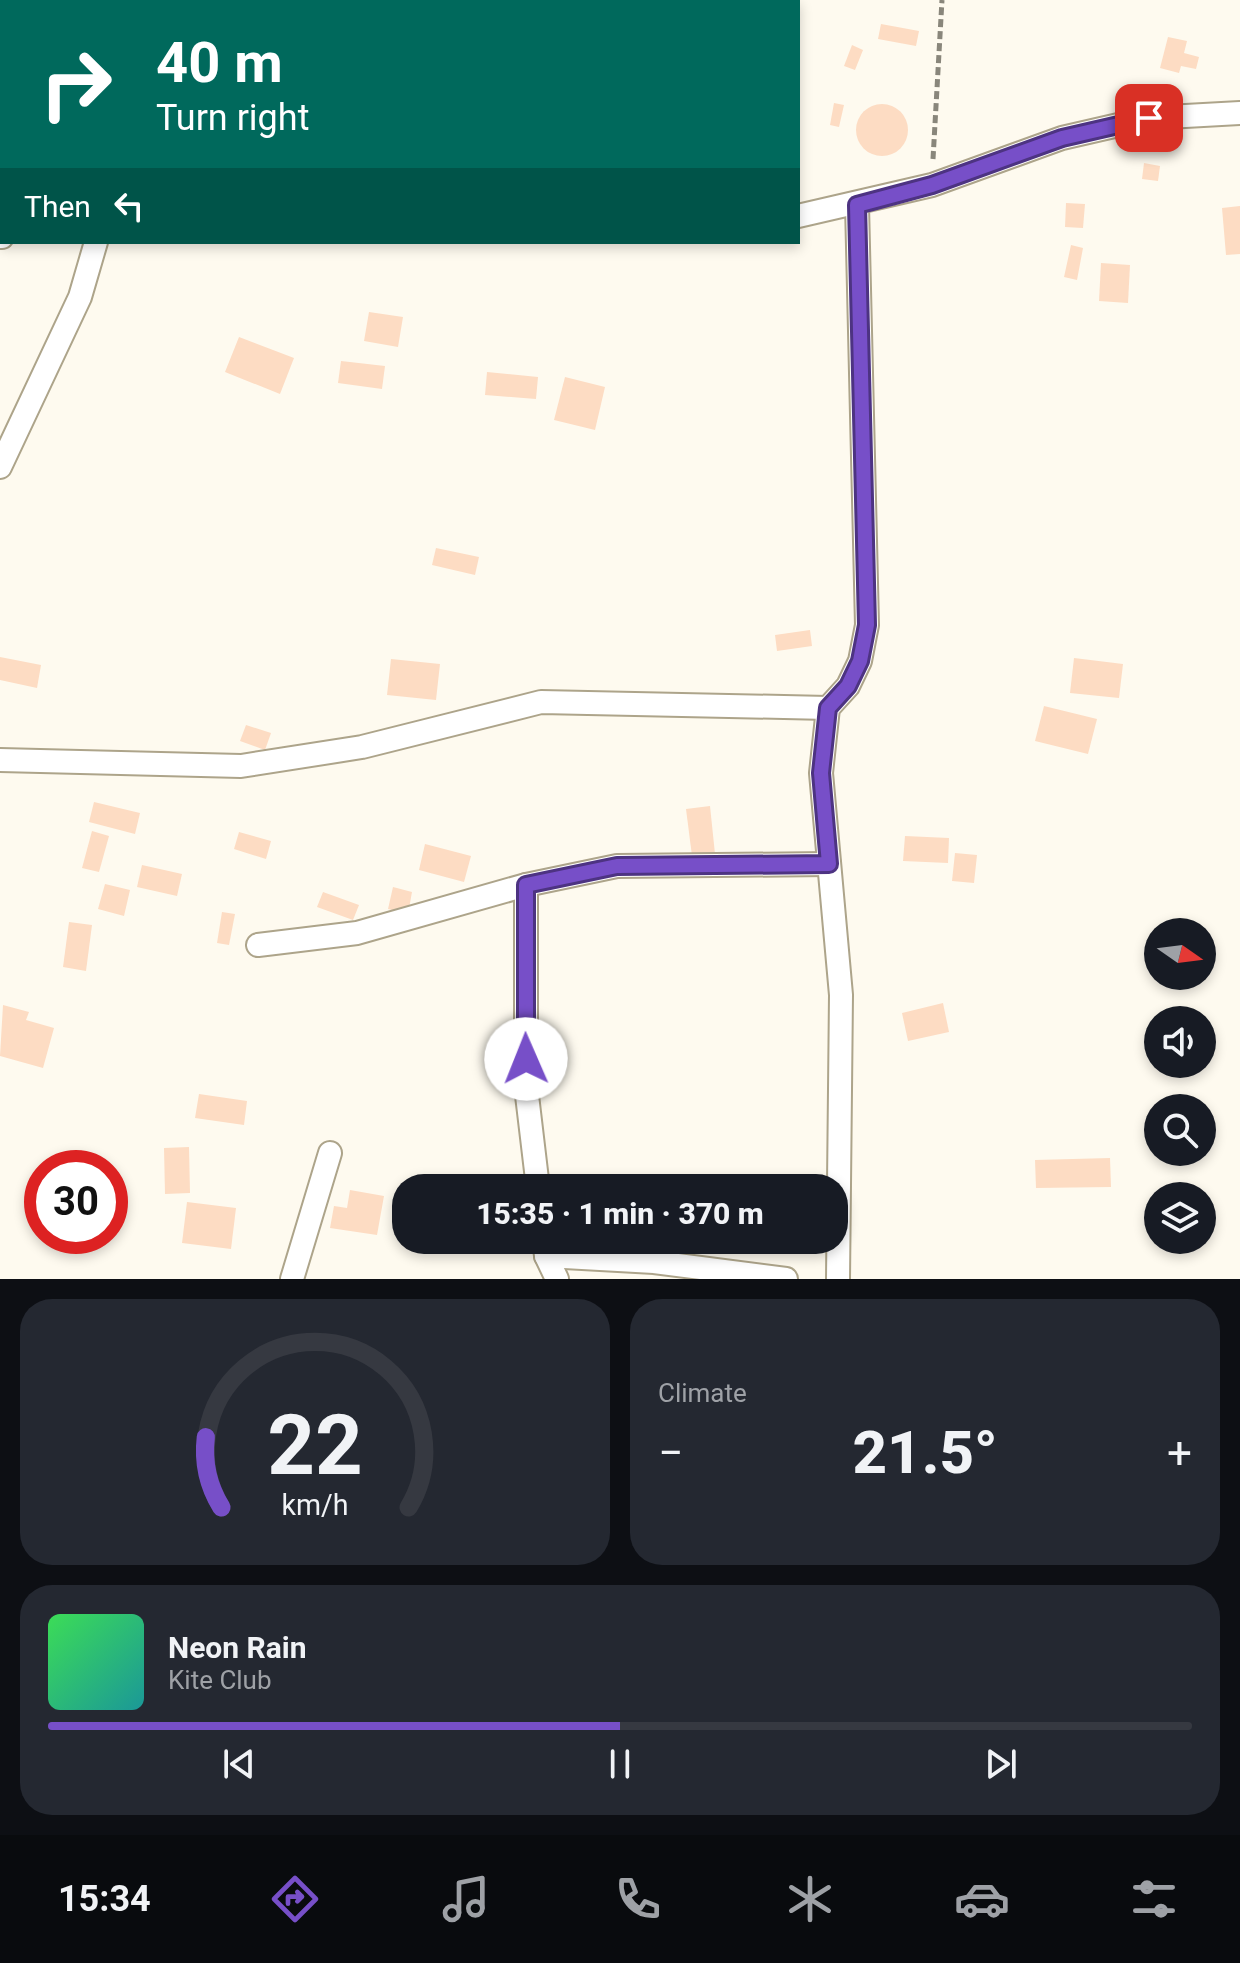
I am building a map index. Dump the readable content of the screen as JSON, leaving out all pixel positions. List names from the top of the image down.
{
  "north": "right",
  "page": {
    "turn": ["40 m", "Turn right"],
    "then": "Then",
    "limit": "30",
    "trip": "15:35 · 1 min · 370 m",
    "tile": "Climate",
    "heat": ["−", "21.5°", "+"],
    "song": ["Neon Rain", "Kite Club"],
    "tabs": "15:34",
    "gauge": ["22", "km/h"]
  }
}
